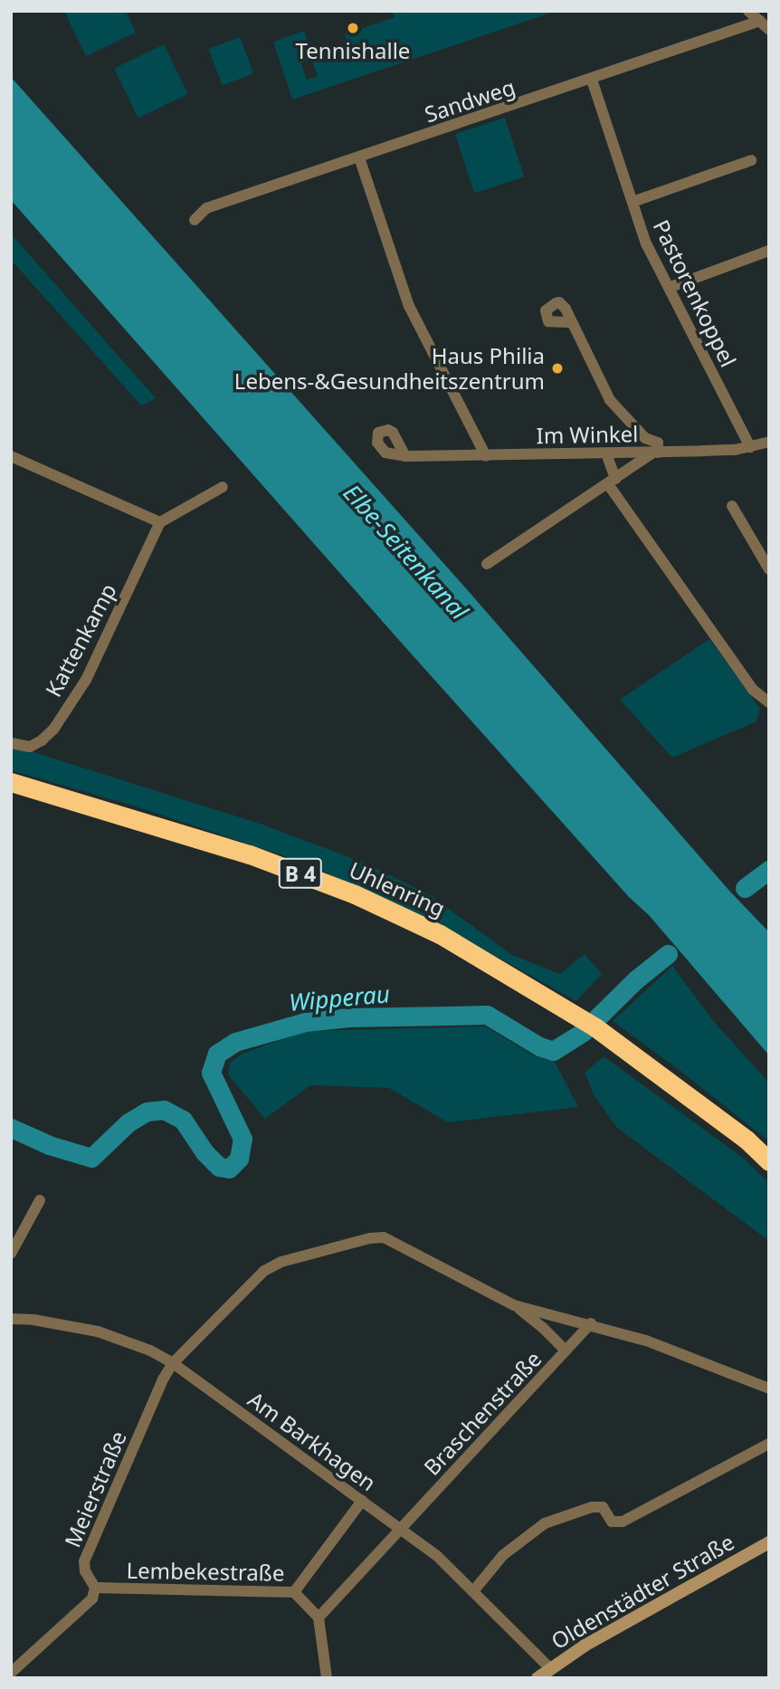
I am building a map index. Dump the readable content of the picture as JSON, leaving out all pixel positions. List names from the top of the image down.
{
  "streets": {
    "highway": ["B 4", "Uhlenring"],
    "street": [
      "Sandweg",
      "Pastorenkoppel",
      "Im Winkel",
      "Kattenkamp",
      "Braschenstraße",
      "Am Barkhagen",
      "Meierstraße",
      "Lembekestraße",
      "Oldenstädter Straße"
    ]
  },
  "crossings": [
    ["Sandweg", "Pastorenkoppel"],
    ["Pastorenkoppel", "Im Winkel"],
    ["Braschenstraße", "Am Barkhagen"],
    ["Braschenstraße", "Lembekestraße"],
    ["Am Barkhagen", "Meierstraße"],
    ["Am Barkhagen", "Oldenstädter Straße"],
    ["Meierstraße", "Lembekestraße"]
  ],
  "water": ["Elbe-Seitenkanal", "Wipperau"],
  "places": ["Tennishalle", "Haus Philia Lebens-&Gesundheitszentrum"]
}
